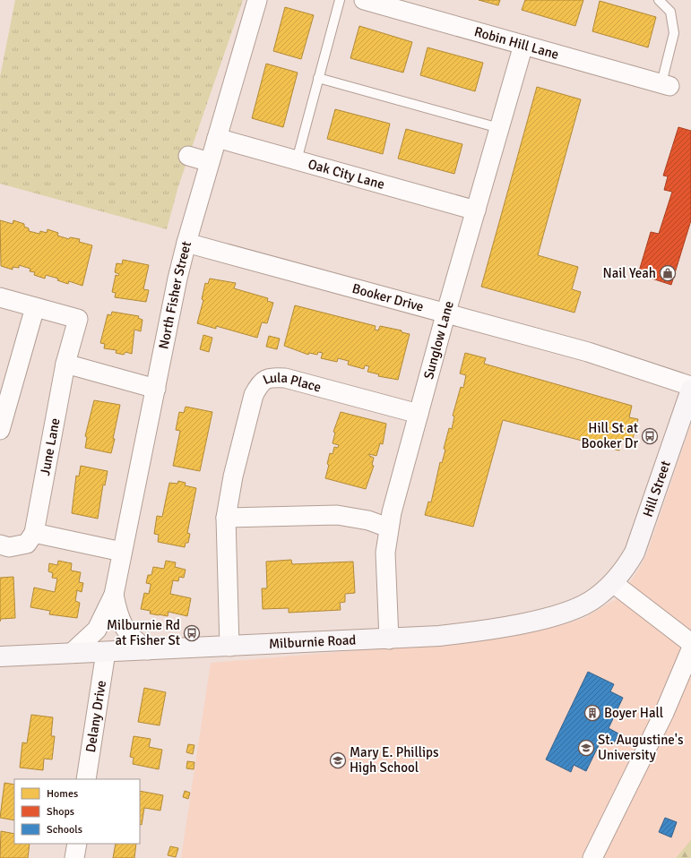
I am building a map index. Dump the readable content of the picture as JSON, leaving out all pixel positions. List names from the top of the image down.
{
  "streets": {
    "street": [
      "Robin Hill Lane",
      "Oak City Lane",
      "North Fisher Street",
      "Booker Drive",
      "Sunglow Lane",
      "Lula Place",
      "June Lane",
      "Hill Street",
      "Milburnie Road",
      "Delany Drive"
    ]
  },
  "crossings": [
    ["Robin Hill Lane", "Sunglow Lane"],
    ["Oak City Lane", "North Fisher Street"],
    ["Oak City Lane", "Sunglow Lane"],
    ["North Fisher Street", "Booker Drive"],
    ["North Fisher Street", "Milburnie Road"],
    ["Booker Drive", "Sunglow Lane"],
    ["Sunglow Lane", "Lula Place"],
    ["Sunglow Lane", "Milburnie Road"],
    ["Lula Place", "Milburnie Road"],
    ["Hill Street", "Milburnie Road"],
    ["Milburnie Road", "Delany Drive"]
  ],
  "places": {
    "shop": ["Nail Yeah"],
    "bus stop": ["Hill St at Booker Dr", "Milburnie Rd at Fisher St"],
    "building": ["Boyer Hall"],
    "school or university": ["St. Augustine's University", "Mary E. Phillips High School"]
  },
  "legend": ["Homes", "Shops", "Schools"]
}
